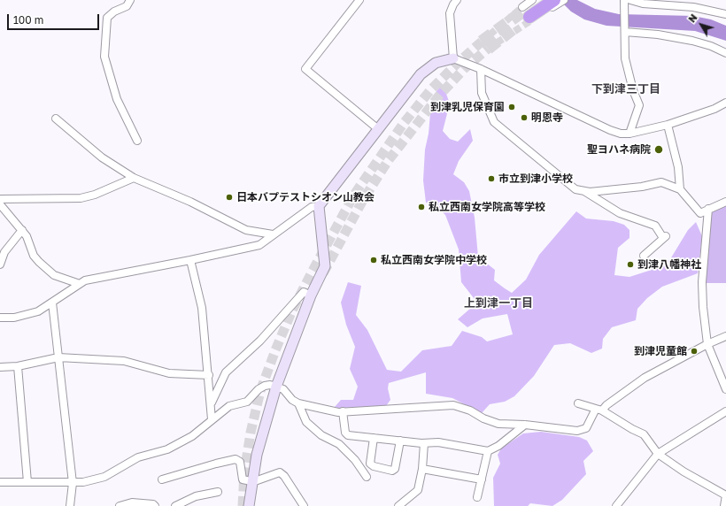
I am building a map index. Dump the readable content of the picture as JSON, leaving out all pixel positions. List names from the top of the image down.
{
  "districts": ["下到津三丁目", "上到津一丁目"],
  "places": [
    "到津乳児保育園",
    "明恩寺",
    "聖ヨハネ病院",
    "市立到津小学校",
    "日本バプテストシオン山教会",
    "私立西南女学院高等学校",
    "私立西南女学院中学校",
    "到津八幡神社",
    "到津児童館"
  ],
  "scale_bar": "100 m",
  "north": "top left"
}
